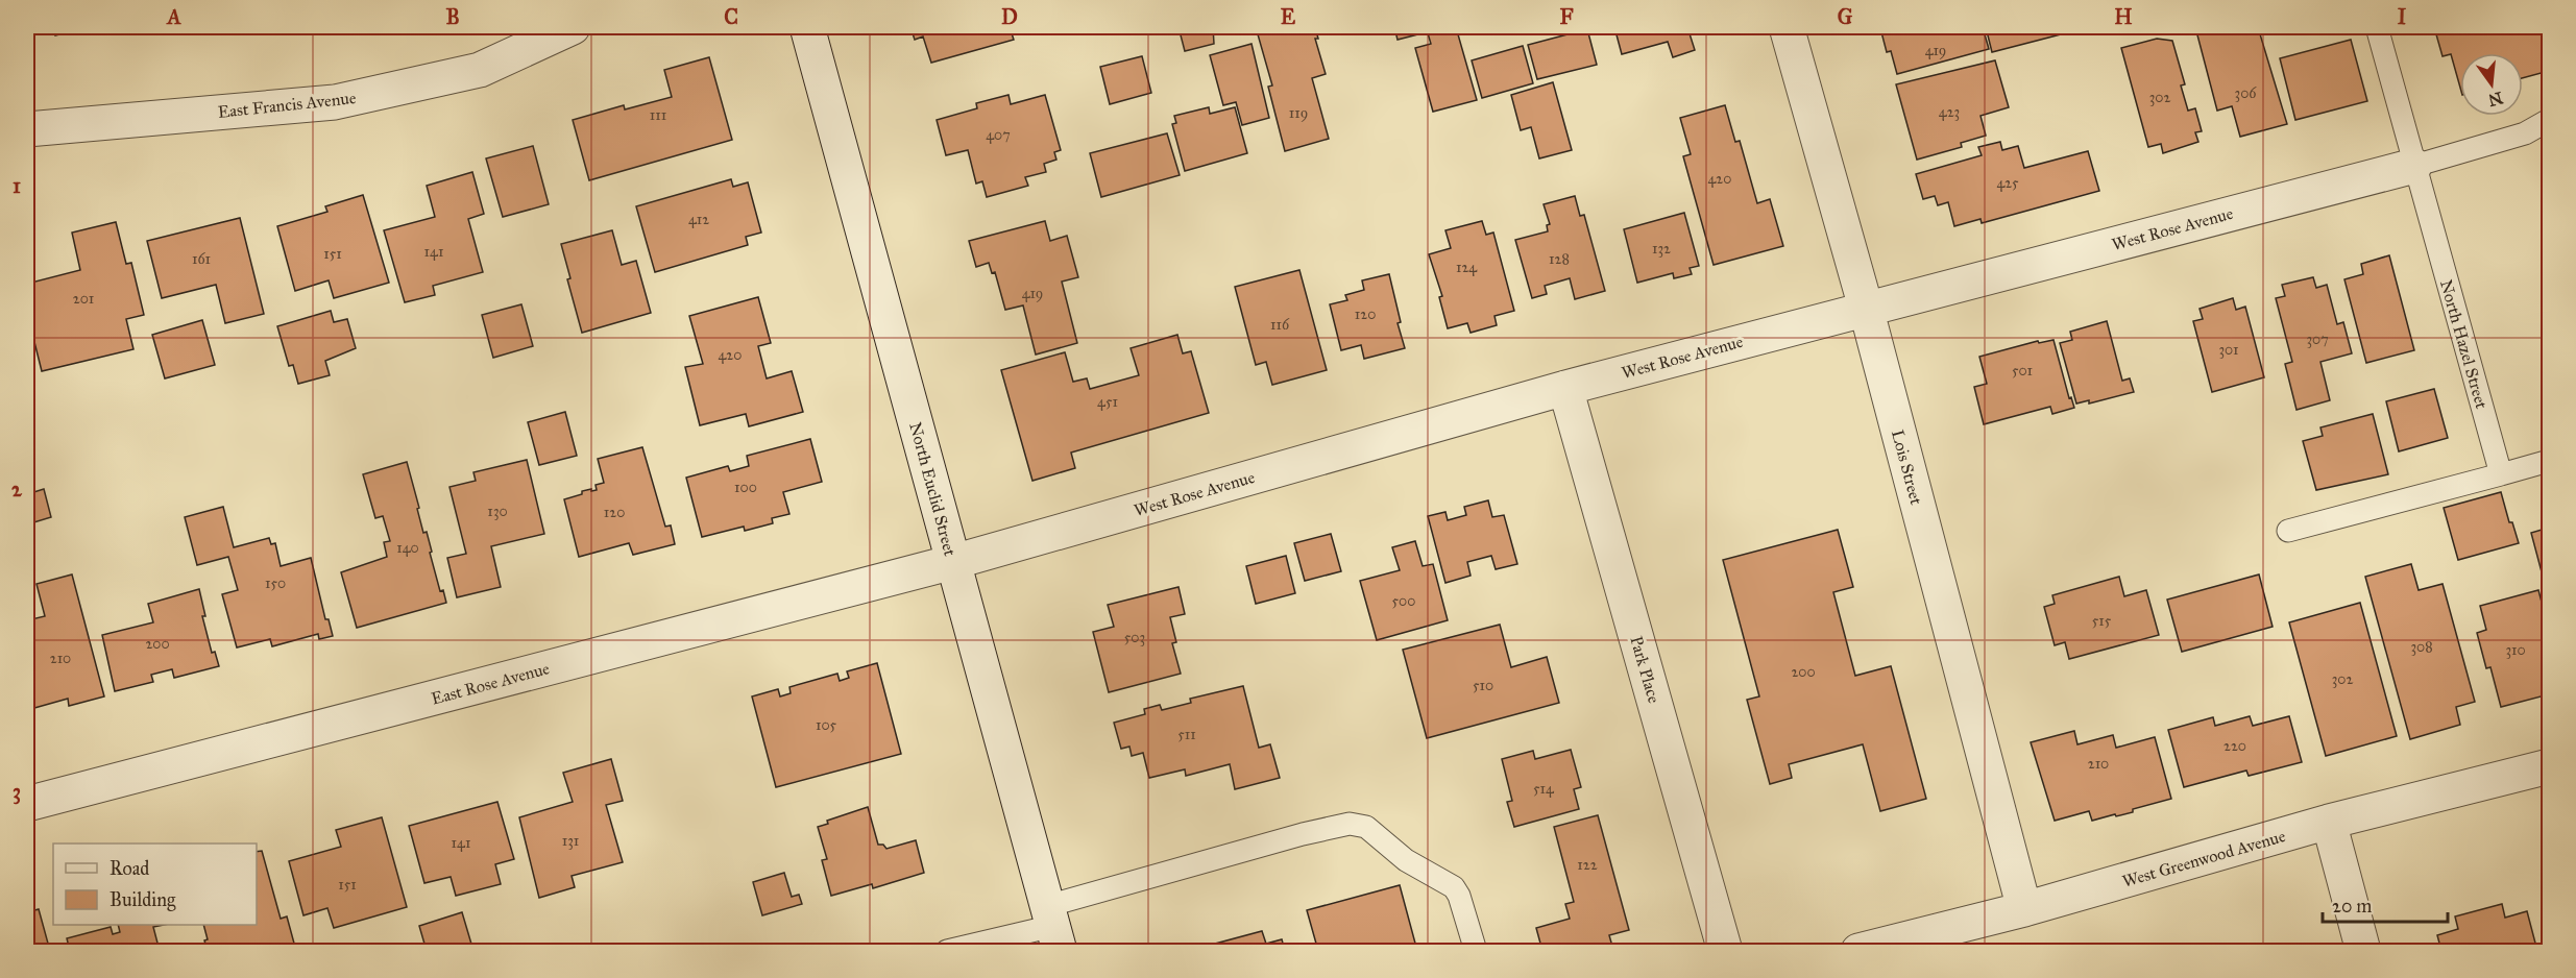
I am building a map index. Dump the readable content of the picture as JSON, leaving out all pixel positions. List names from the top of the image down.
{
  "streets": {
    "street": [
      "East Francis Avenue",
      "West Rose Avenue",
      "Lois Street",
      "North Euclid Street",
      "Park Place",
      "East Rose Avenue",
      "West Greenwood Avenue"
    ],
    "lane": ["North Hazel Street"]
  },
  "crossings": [
    ["West Rose Avenue", "North Hazel Street"],
    ["West Rose Avenue", "Lois Street"],
    ["West Rose Avenue", "North Euclid Street"],
    ["West Rose Avenue", "Park Place"],
    ["West Rose Avenue", "East Rose Avenue"],
    ["Lois Street", "West Greenwood Avenue"],
    ["North Euclid Street", "East Rose Avenue"]
  ],
  "house_numbers": [
    "419",
    "306",
    "302",
    "423",
    "119",
    "111",
    "407",
    "420",
    "425",
    "412",
    "132",
    "141",
    "151",
    "161",
    "128",
    "124",
    "419",
    "201",
    "120",
    "116",
    "307",
    "301",
    "420",
    "501",
    "451",
    "100",
    "130",
    "120",
    "140",
    "150",
    "500",
    "515",
    "503",
    "200",
    "308",
    "310",
    "210",
    "200",
    "302",
    "510",
    "105",
    "511",
    "220",
    "210",
    "514",
    "131",
    "141",
    "122",
    "151"
  ],
  "legend": ["Road", "Building"],
  "scale_bar": "20 m",
  "north": "bottom",
  "grid": {
    "columns": [
      "A",
      "B",
      "C",
      "D",
      "E",
      "F",
      "G",
      "H",
      "I"
    ],
    "rows": ["1", "2", "3"]
  }
}
